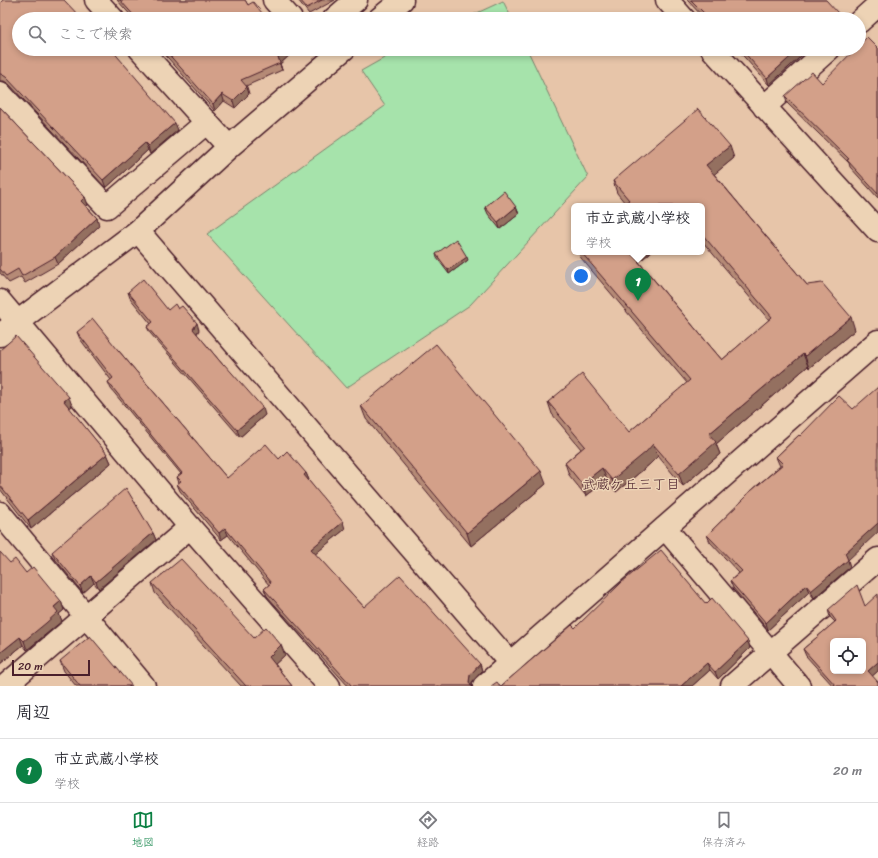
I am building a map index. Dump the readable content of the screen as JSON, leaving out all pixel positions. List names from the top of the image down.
{
  "districts": ["武蔵ケ丘三丁目"],
  "scale_bar": "20 m",
  "page": {
    "search": "ここで検索",
    "popup": ["市立武蔵小学校", "学校"],
    "pins": "1",
    "scale": "20 m",
    "heading": "周辺",
    "list": [
      {
        "mark": "1",
        "name": "市立武蔵小学校",
        "note": "学校",
        "value": "20 m"
      }
    ],
    "nav": ["地図", "経路", "保存済み"]
  }
}
